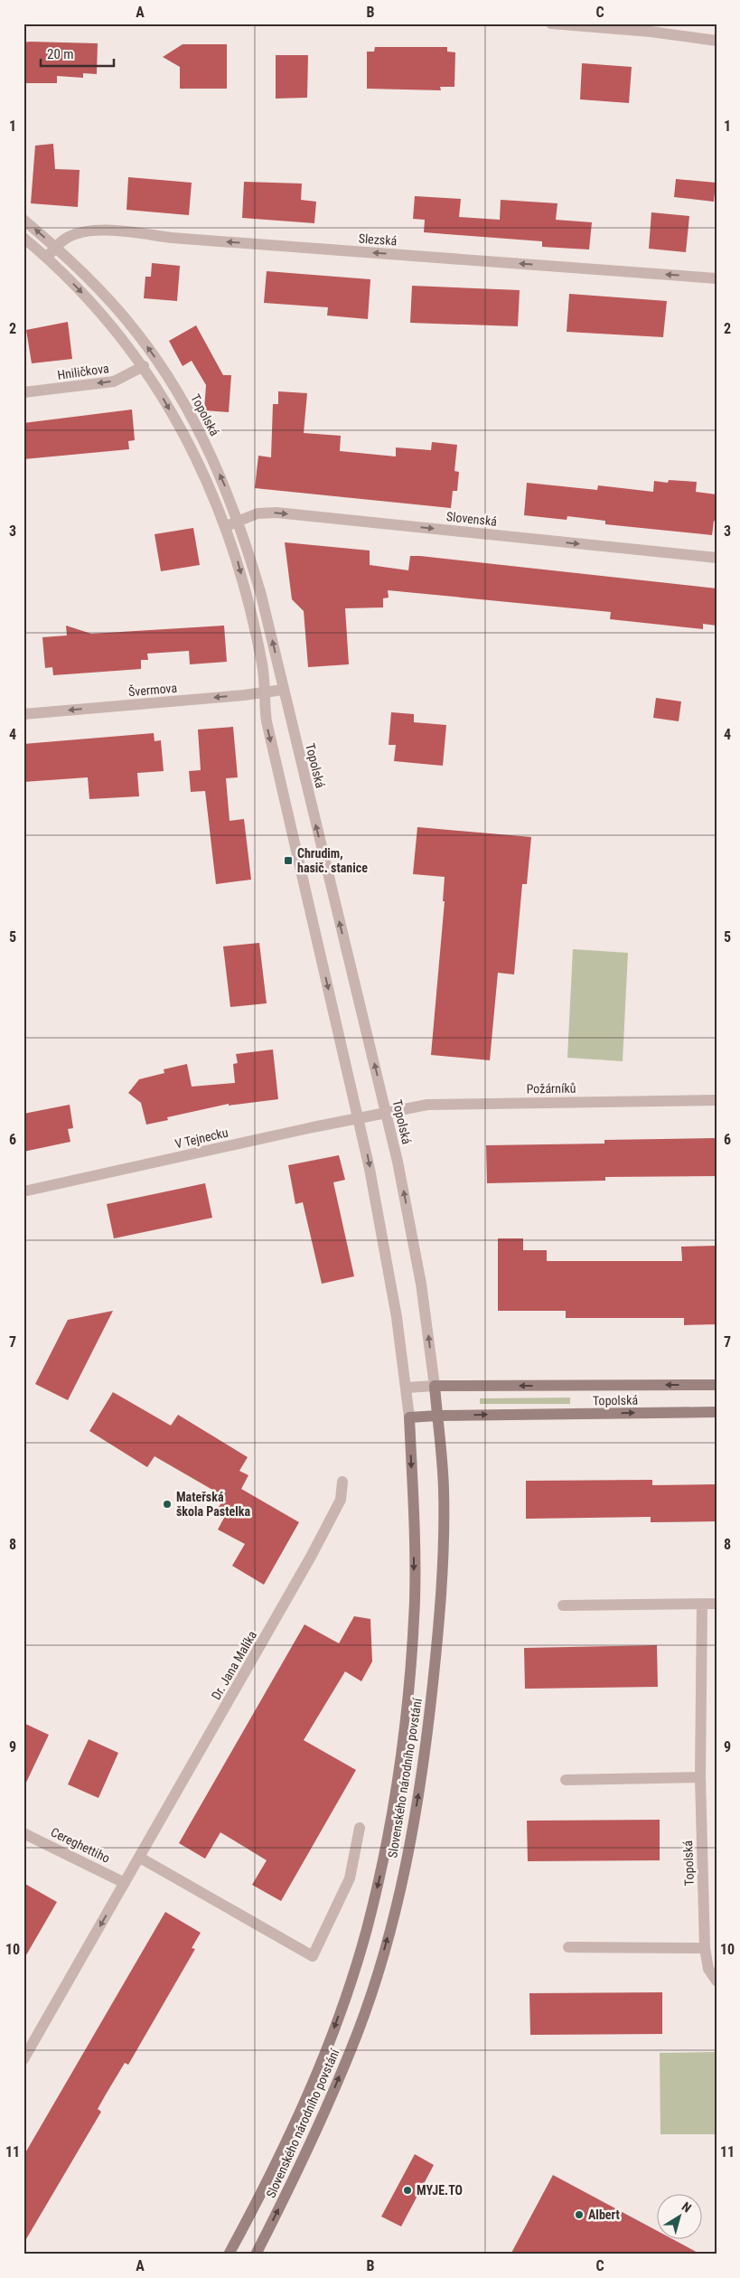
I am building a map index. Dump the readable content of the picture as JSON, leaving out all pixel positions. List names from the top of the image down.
{
  "streets": {
    "main road": ["Topolská", "Slovenského národního povstání"],
    "street": [
      "Slezská",
      "Hniličkova",
      "Slovenská",
      "Švermova",
      "Požárníků",
      "V Tejnecku",
      "Dr. Jana Malíka",
      "Cereghettiho"
    ]
  },
  "crossings": [
    ["Slezská", "Topolská"],
    ["Topolská", "Slovenská"],
    ["Topolská", "Švermova"],
    ["Topolská", "Požárníků"],
    ["Topolská", "V Tejnecku"],
    ["Topolská", "Slovenského národního povstání"],
    ["Požárníků", "V Tejnecku"],
    ["Dr. Jana Malíka", "Cereghettiho"]
  ],
  "one_way": [
    "Slezská",
    "Hniličkova",
    "Slovenská",
    "Švermova"
  ],
  "places": {
    "transit": ["Chrudim, hasič. stanice"],
    "other": ["Mateřská škola Pastelka", "MYJE.TO", "Albert"]
  },
  "scale_bar": "20 m",
  "north": "top right",
  "grid": {
    "columns": ["A", "B", "C"],
    "rows": [
      "1",
      "2",
      "3",
      "4",
      "5",
      "6",
      "7",
      "8",
      "9",
      "10",
      "11"
    ]
  }
}
